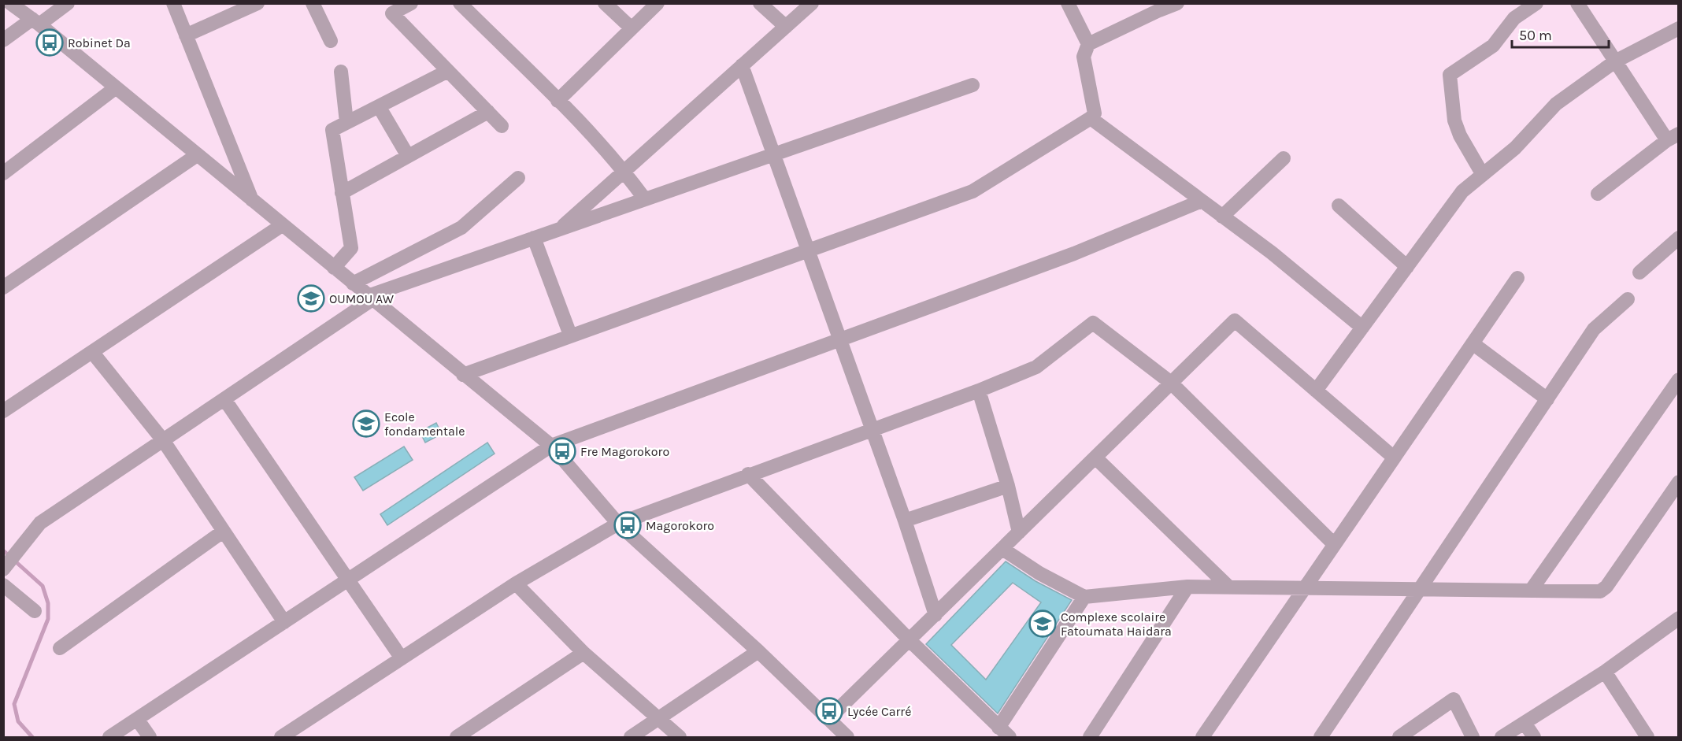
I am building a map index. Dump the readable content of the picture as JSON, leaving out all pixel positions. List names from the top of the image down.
{
  "places": {
    "bus stop": [
      "Robinet Da",
      "Fre Magorokoro",
      "Magorokoro",
      "Lycée Carré"
    ],
    "school or university": ["OUMOU AW", "Ecole fondamentale", "Complexe scolaire Fatoumata Haidara"]
  },
  "scale_bar": "50 m"
}
